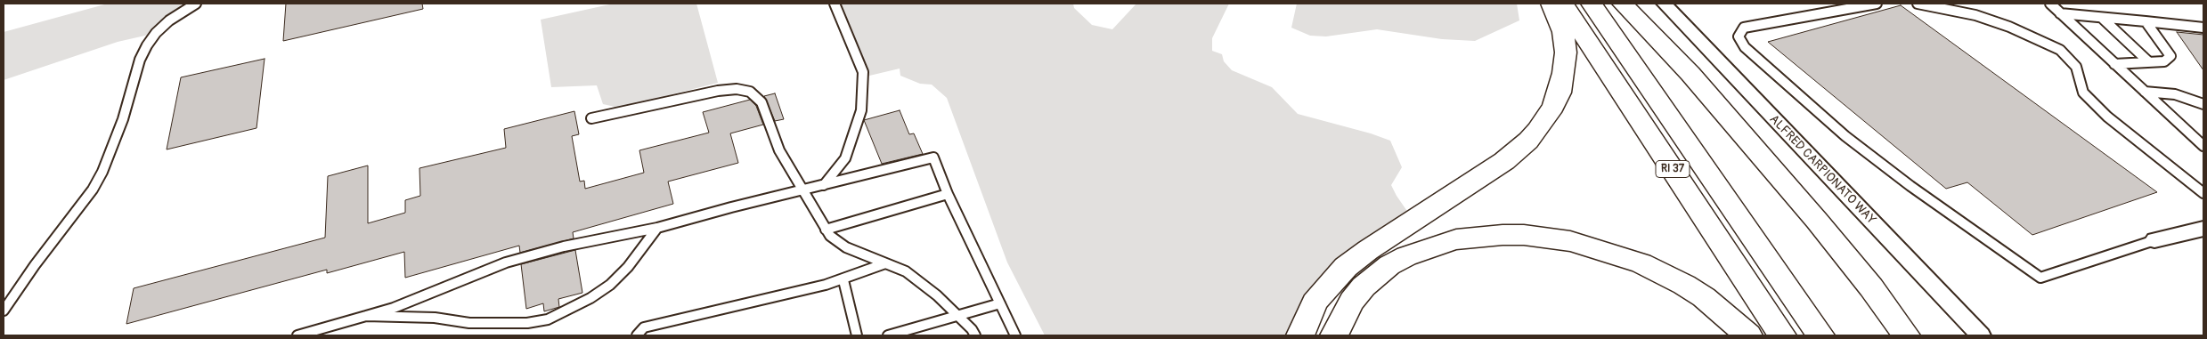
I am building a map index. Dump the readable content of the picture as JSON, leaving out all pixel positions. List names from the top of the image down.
{
  "streets": {
    "highway": ["RI 37"],
    "street": ["ALFRED CARPIONATO WAY"]
  }
}
